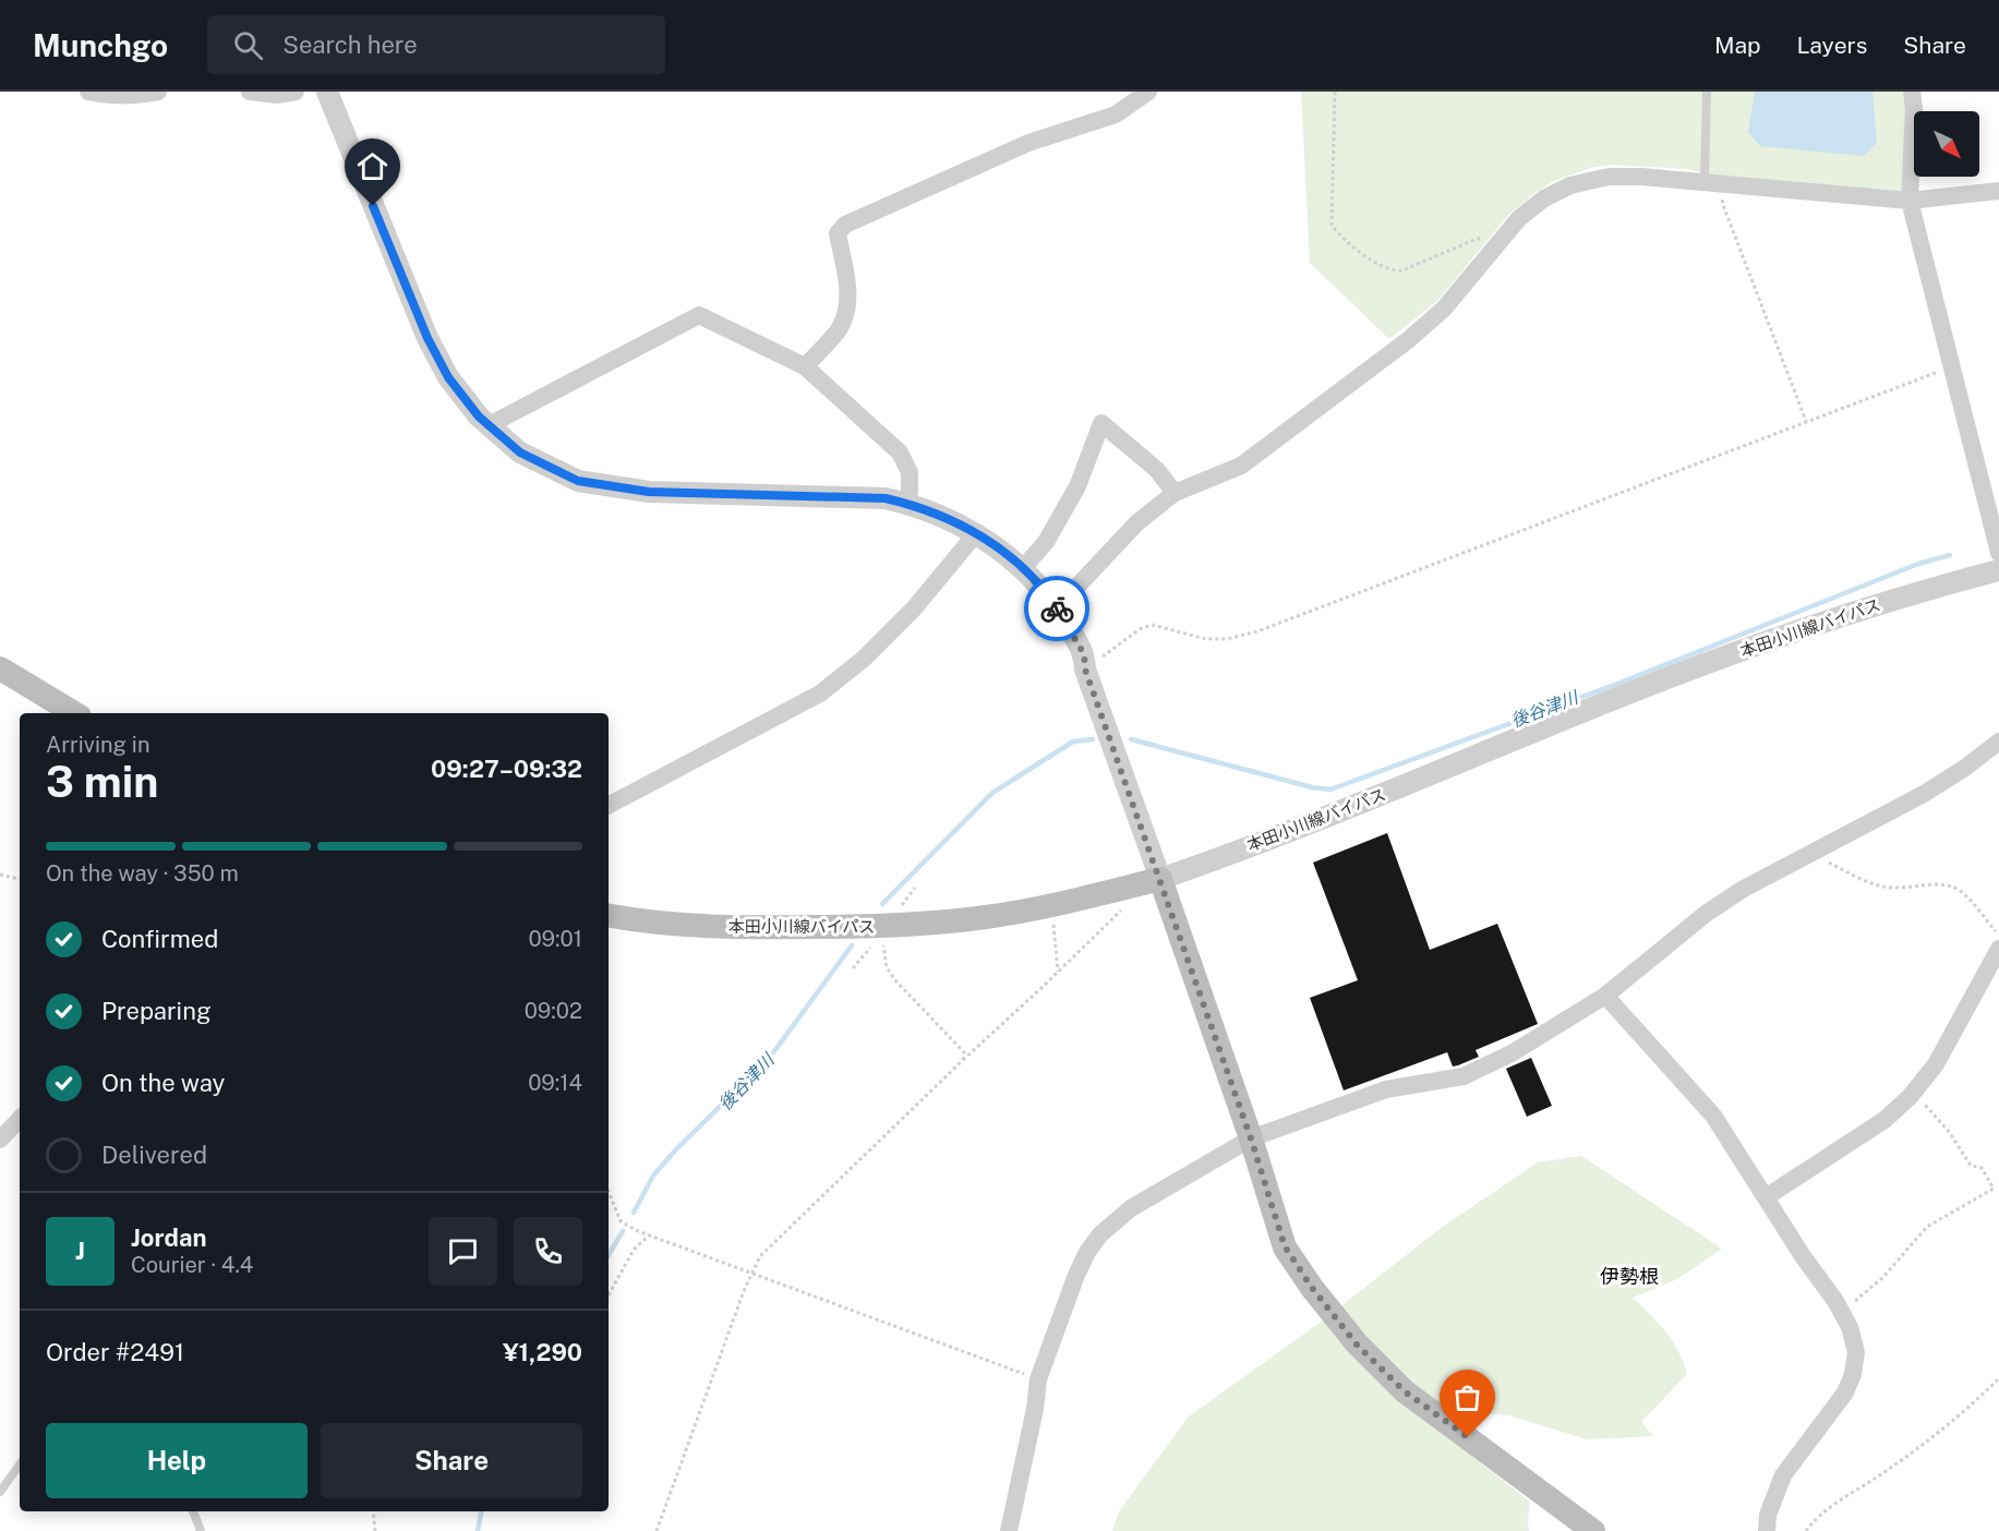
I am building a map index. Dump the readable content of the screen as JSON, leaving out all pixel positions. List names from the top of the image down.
{
  "streets": {
    "main road": ["本田小川線バイパス"]
  },
  "districts": ["伊勢根"],
  "water": ["後谷津川"],
  "north": "bottom right",
  "page": {
    "header": "Munchgo",
    "search": "Search here",
    "nav": ["Map", "Layers", "Share"],
    "heading": ["3 min", "Arriving in", "09:27–09:32"],
    "panel": [
      "Jordan",
      "Courier · 4.4",
      "Order #2491",
      "¥1,290"
    ],
    "bar": "On the way · 350 m",
    "list": [
      ["Confirmed", "09:01"],
      ["Preparing", "09:02"],
      ["On the way", "09:14"],
      "Delivered"
    ],
    "round": "J",
    "buttons": ["Help", "Share"]
  }
}
